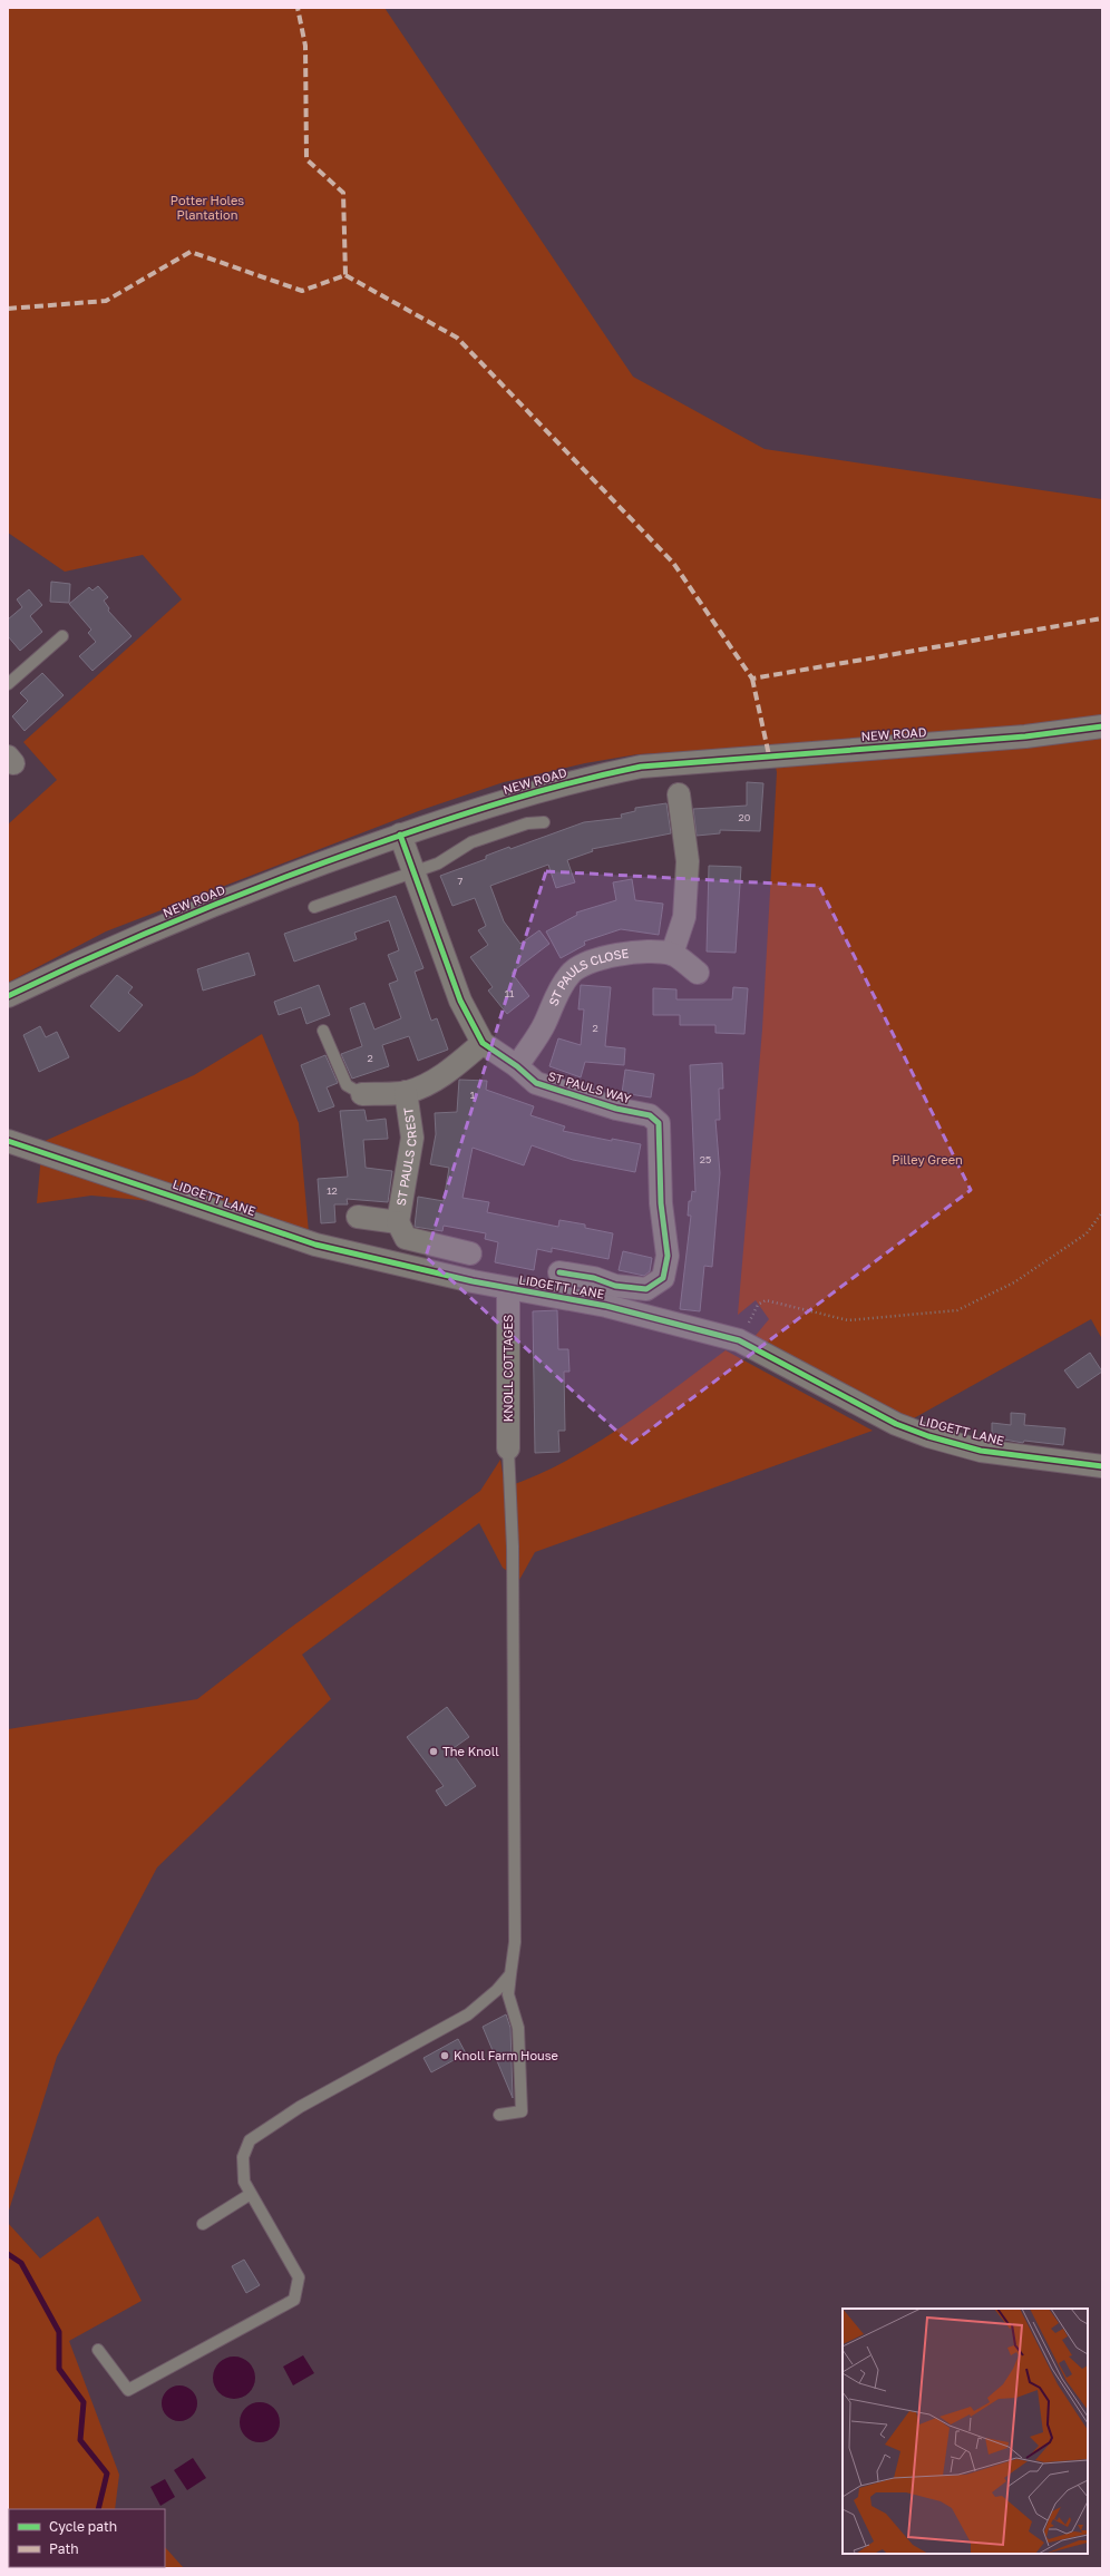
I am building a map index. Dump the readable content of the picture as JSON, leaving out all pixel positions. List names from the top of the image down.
{
  "streets": {
    "street": [
      "NEW ROAD",
      "ST PAULS CLOSE",
      "ST PAULS WAY",
      "ST PAULS CREST",
      "LIDGETT LANE",
      "KNOLL COTTAGES"
    ]
  },
  "crossings": [
    ["NEW ROAD", "ST PAULS WAY"],
    ["ST PAULS CLOSE", "ST PAULS WAY"],
    ["ST PAULS WAY", "ST PAULS CREST"],
    ["LIDGETT LANE", "KNOLL COTTAGES"]
  ],
  "parks": ["Potter Holes Plantation", "Pilley Green"],
  "places": ["The Knoll", "Knoll Farm House"],
  "house_numbers": [
    "20",
    "7",
    "11",
    "2",
    "2",
    "1",
    "25",
    "12"
  ],
  "legend": ["Cycle path", "Path"]
}
